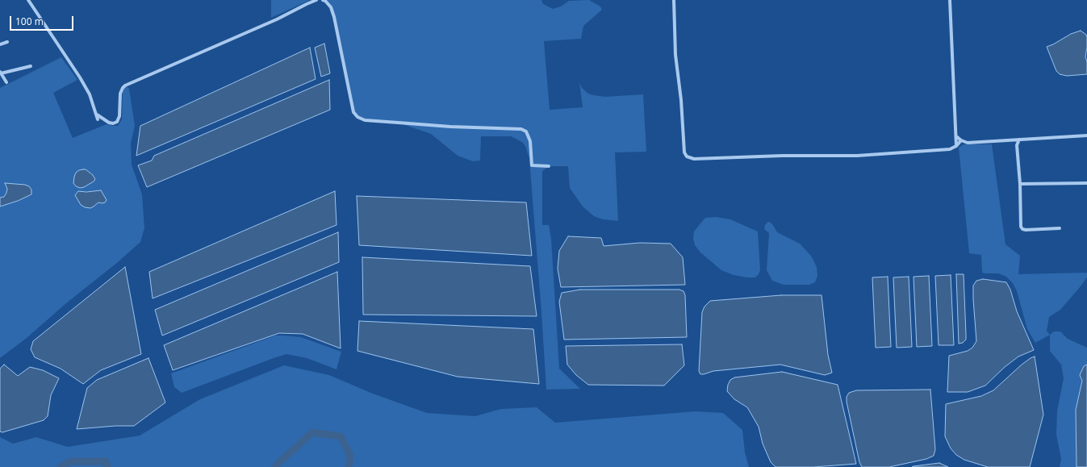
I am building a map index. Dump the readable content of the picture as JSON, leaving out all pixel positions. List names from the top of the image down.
{
  "scale_bar": "100 m"
}
